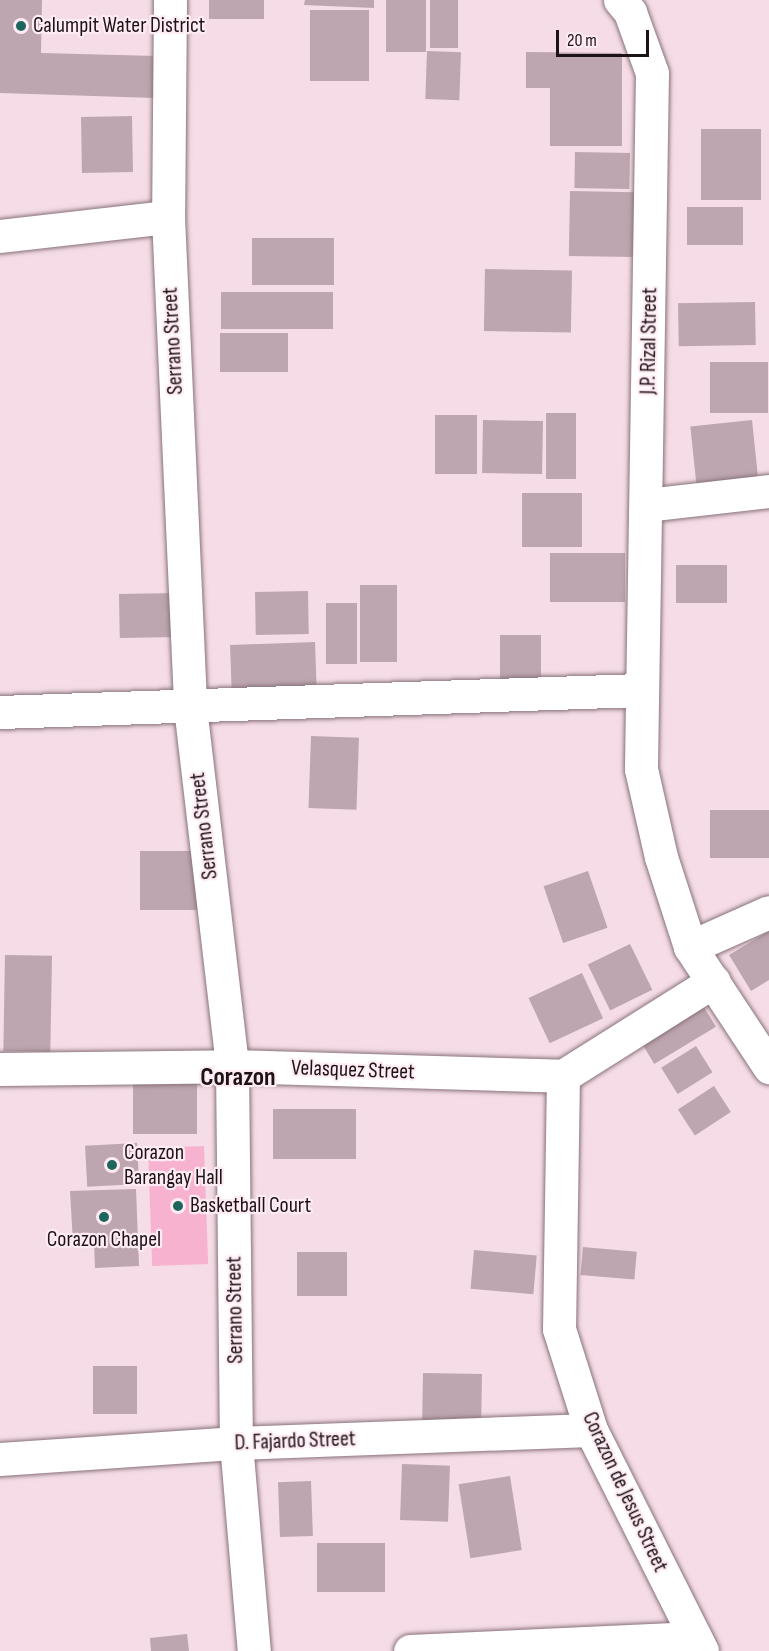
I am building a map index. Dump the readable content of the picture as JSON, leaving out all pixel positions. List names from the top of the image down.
{
  "streets": {
    "street": [
      "Serrano Street",
      "J.P. Rizal Street",
      "Velasquez Street",
      "D. Fajardo Street",
      "Corazon de Jesus Street"
    ]
  },
  "crossings": [
    ["Serrano Street", "Velasquez Street"],
    ["Serrano Street", "D. Fajardo Street"],
    ["Velasquez Street", "Corazon de Jesus Street"],
    ["D. Fajardo Street", "Corazon de Jesus Street"]
  ],
  "districts": ["Corazon"],
  "places": [
    "Calumpit Water District",
    "Corazon Barangay Hall",
    "Basketball Court",
    "Corazon Chapel"
  ],
  "scale_bar": "20 m"
}
